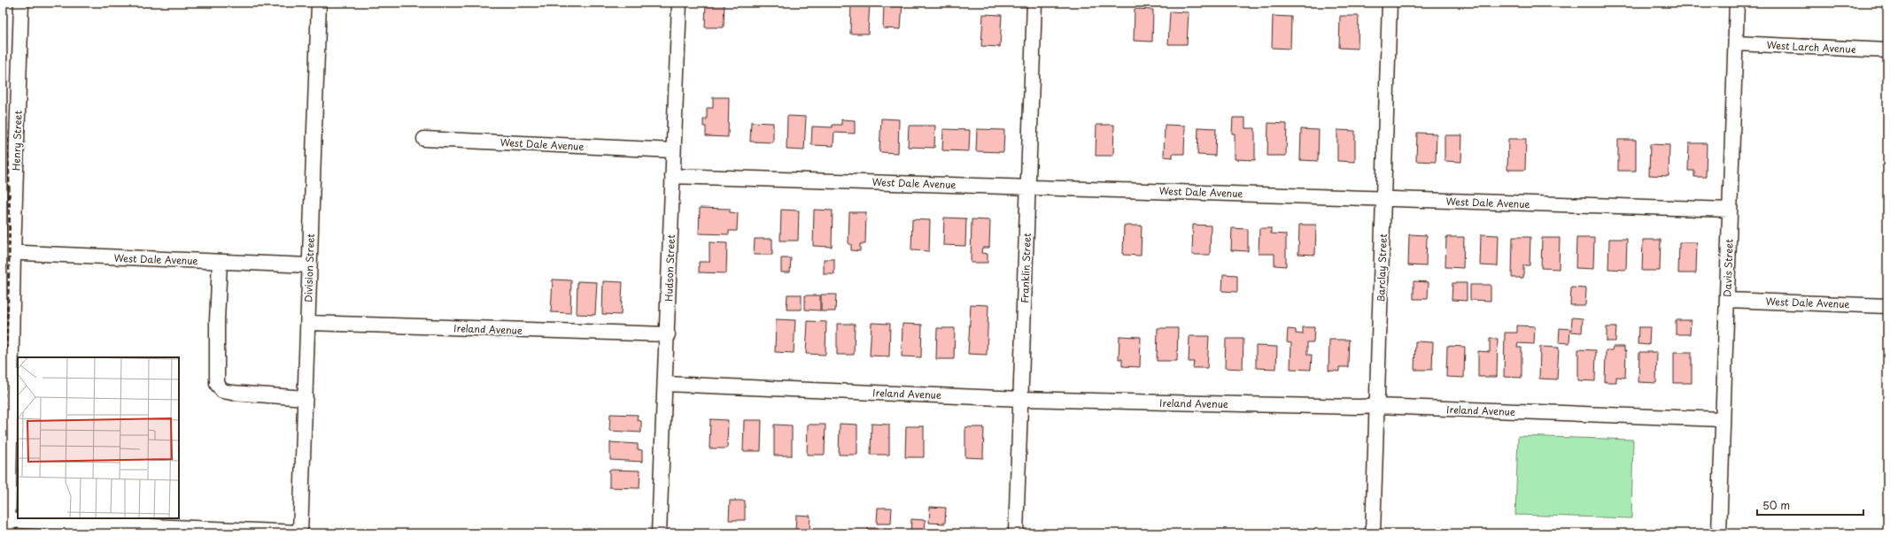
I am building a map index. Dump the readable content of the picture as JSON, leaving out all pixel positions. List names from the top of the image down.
{
  "streets": {
    "street": [
      "West Larch Avenue",
      "Henry Street",
      "West Dale Avenue",
      "Division Street",
      "Hudson Street",
      "Franklin Street",
      "Barclay Street",
      "Davis Street",
      "Ireland Avenue"
    ]
  },
  "crossings": [
    ["West Larch Avenue", "Davis Street"],
    ["Henry Street", "West Dale Avenue"],
    ["West Dale Avenue", "Division Street"],
    ["West Dale Avenue", "Hudson Street"],
    ["West Dale Avenue", "Franklin Street"],
    ["West Dale Avenue", "Barclay Street"],
    ["West Dale Avenue", "Davis Street"],
    ["Division Street", "Ireland Avenue"],
    ["Hudson Street", "Ireland Avenue"],
    ["Franklin Street", "Ireland Avenue"],
    ["Barclay Street", "Ireland Avenue"],
    ["Davis Street", "Ireland Avenue"]
  ],
  "scale_bar": "50 m"
}
